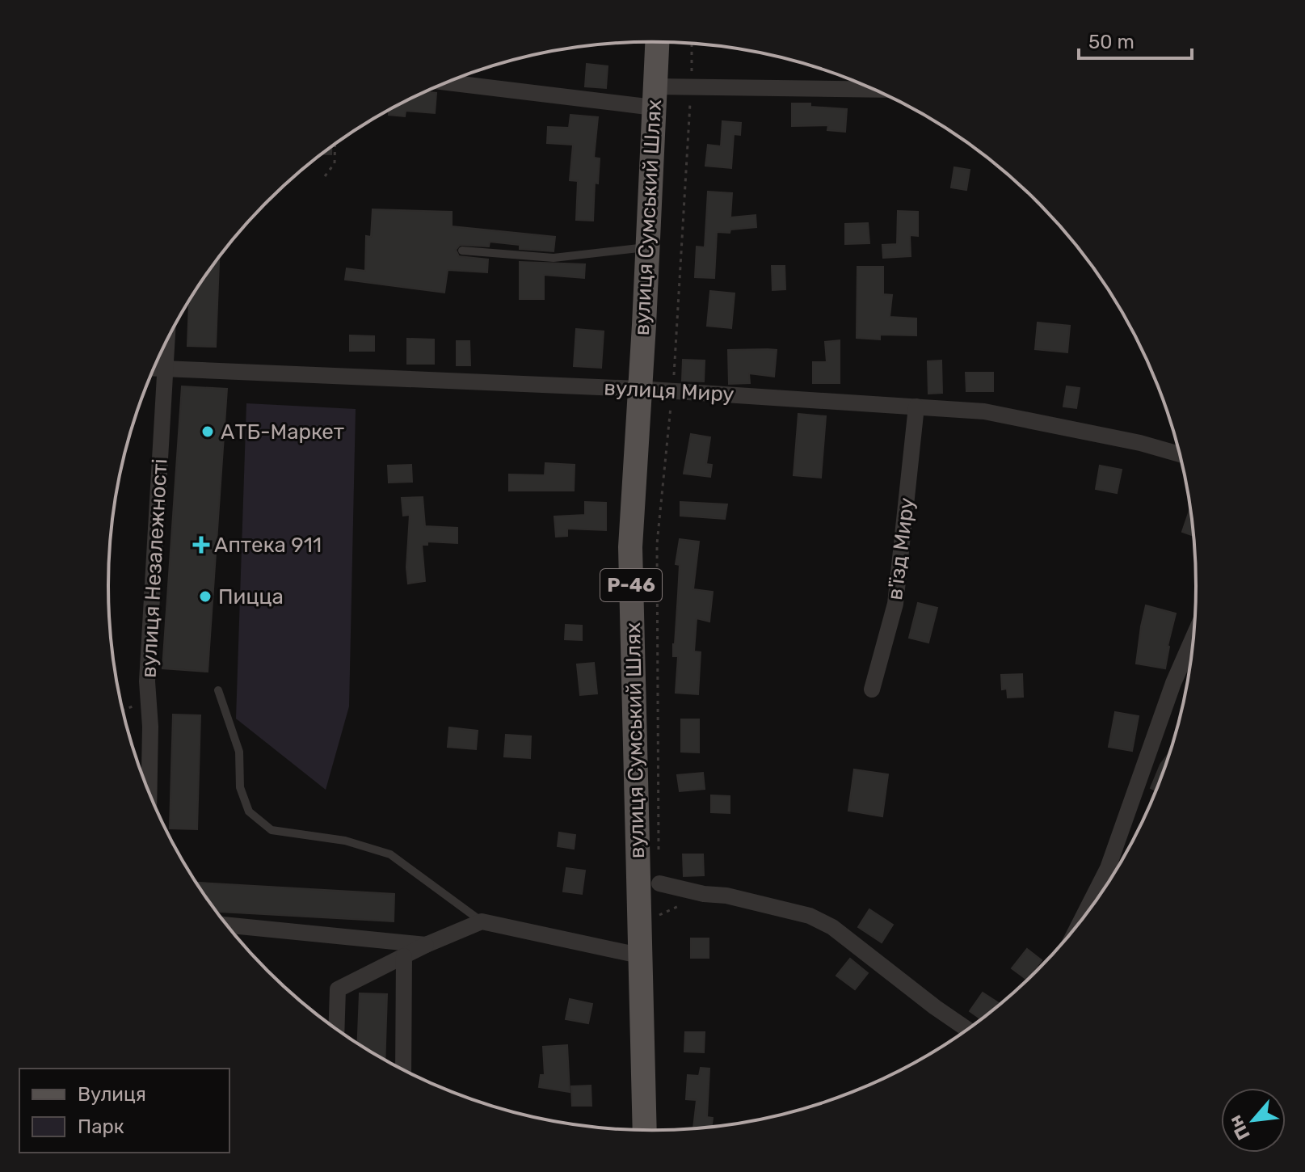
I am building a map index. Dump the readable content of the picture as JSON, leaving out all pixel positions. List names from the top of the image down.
{
  "streets": {
    "main road": ["вулиця Сумський Шлях", "Р-46"],
    "street": ["вулиця Миру", "в'їзд Миру", "вулиця Незалежності"]
  },
  "crossings": [
    ["вулиця Сумський Шлях", "вулиця Миру"],
    ["вулиця Миру", "в'їзд Миру"],
    ["вулиця Миру", "вулиця Незалежності"]
  ],
  "places": {
    "other": ["АТБ-Маркет", "Пицца"],
    "health": ["Аптека 911"]
  },
  "legend": ["Вулиця", "Парк"],
  "scale_bar": "50 m",
  "north": "bottom left"
}
